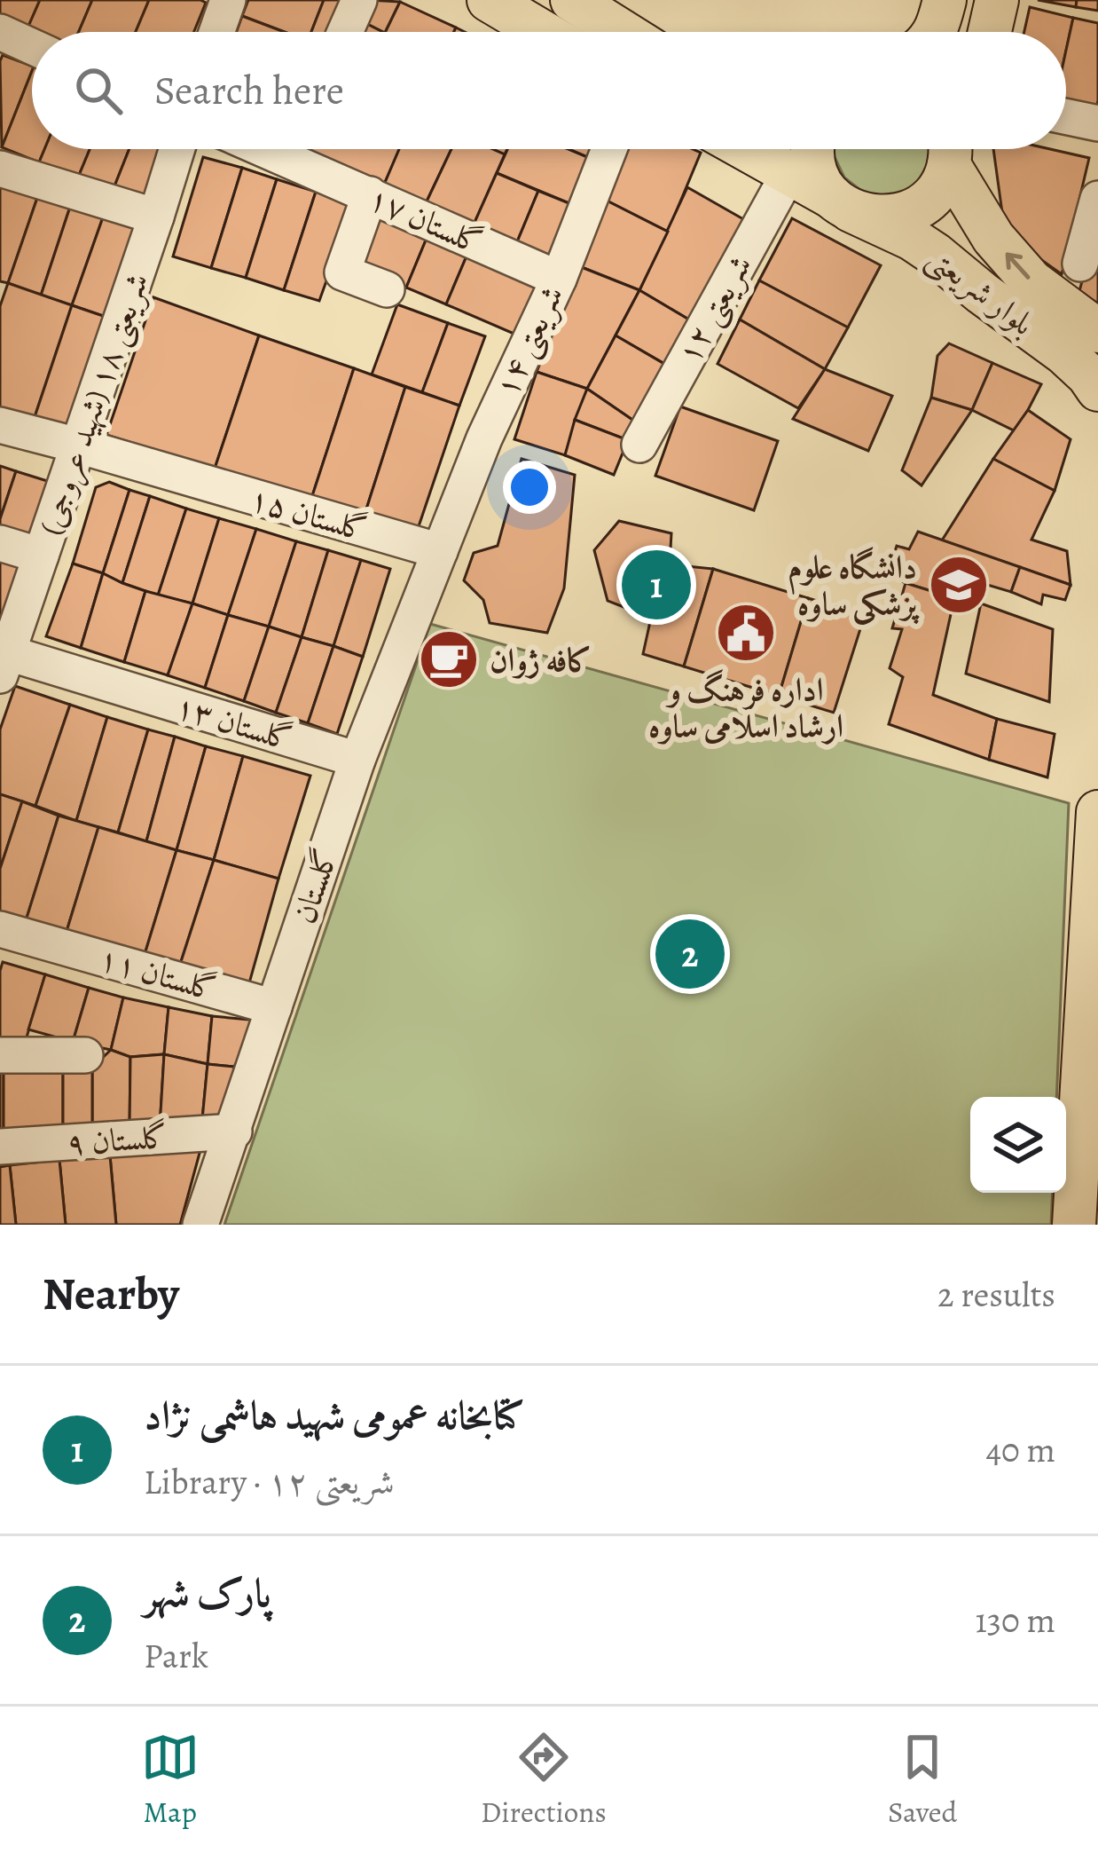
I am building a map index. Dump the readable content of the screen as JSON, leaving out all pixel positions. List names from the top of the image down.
{
  "streets": {
    "main road": ["بلوار شریعتی"],
    "street": [
      "گلستان ۱۷",
      "شریعتی ۱۲",
      "شریعتی ۱۴",
      "شریعتی ۱۸ (شهید عروجی)",
      "گلستان ۱۵",
      "گلستان ۱۳",
      "گلستان",
      "گلستان ۱۱",
      "گلستان ۹"
    ]
  },
  "crossings": [
    ["گلستان ۱۷", "شریعتی ۱۴"],
    ["بلوار شریعتی", "شریعتی ۱۲"],
    ["شریعتی ۱۴", "گلستان ۱۵"],
    ["شریعتی ۱۴", "گلستان"],
    ["شریعتی ۱۸ (شهید عروجی)", "گلستان ۱۵"],
    ["شریعتی ۱۸ (شهید عروجی)", "گلستان ۱۳"],
    ["گلستان ۱۵", "گلستان"],
    ["گلستان ۱۳", "گلستان"],
    ["گلستان", "گلستان ۱۱"],
    ["گلستان", "گلستان ۹"]
  ],
  "places": {
    "school or university": ["دانشگاه علوم پزشکی ساوه"],
    "public building": ["اداره فرهنگ و ارشاد اسلامی ساوه"],
    "cafe": ["کافه ژوان"]
  },
  "page": {
    "search": "Search here",
    "pins": ["1", "2"],
    "heading": ["Nearby", "2 results"],
    "list": [
      {
        "mark": "1",
        "name": "کتابخانه عمومی شهید هاشمی نژاد",
        "note": "Library · شریعتی ۱۲",
        "value": "40 m"
      },
      {
        "mark": "2",
        "name": "پارک شهر",
        "note": "Park",
        "value": "130 m"
      }
    ],
    "nav": ["Map", "Directions", "Saved"]
  }
}
